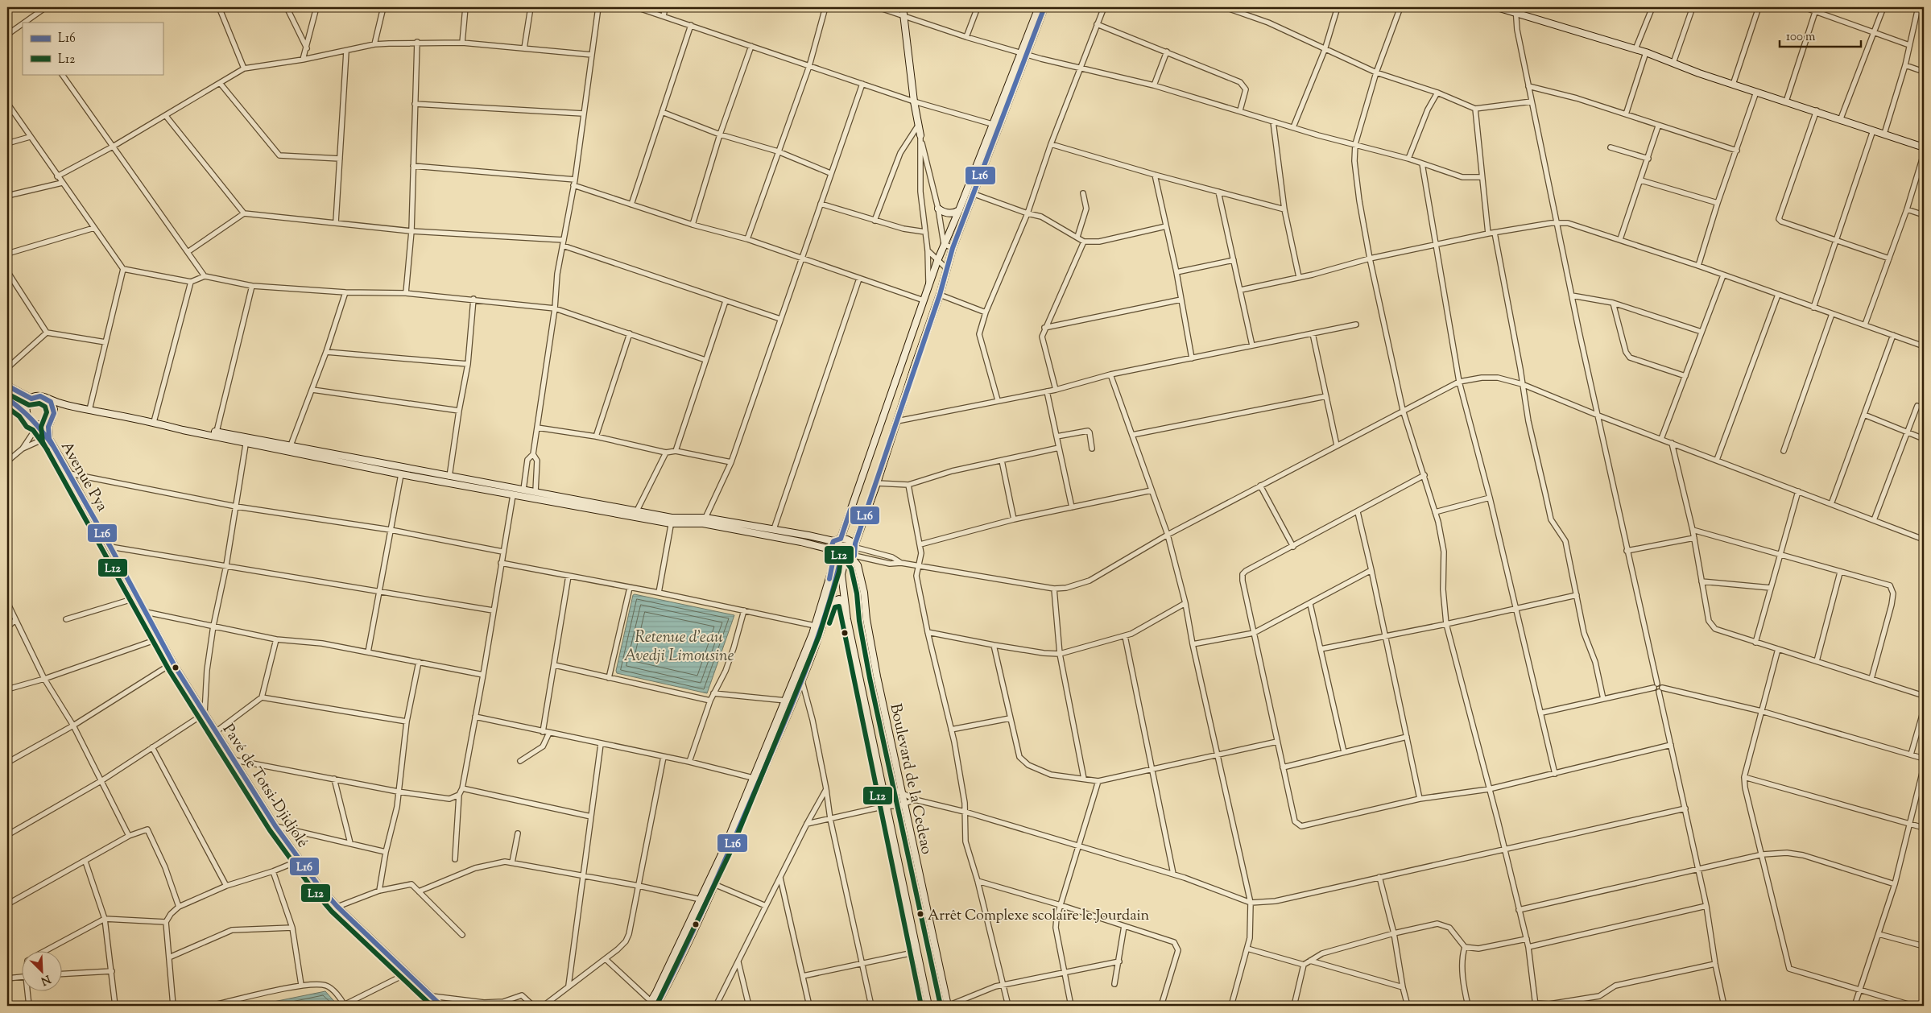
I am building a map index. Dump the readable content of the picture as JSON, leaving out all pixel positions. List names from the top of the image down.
{
  "streets": {
    "main road": ["Avenue Pya", "Boulevard de la Cedeao", "Pavé de Totsi-Djidjolé"]
  },
  "crossings": [
    ["Avenue Pya", "Pavé de Totsi-Djidjolé"]
  ],
  "water": ["Retenue d'eau Avedji Limousine"],
  "places": ["Arrêt Complexe scolaire le Jourdain"],
  "lines": ["transit line L16", "transit line L12"],
  "legend": ["L16", "L12"],
  "scale_bar": "100 m",
  "north": "bottom right"
}
